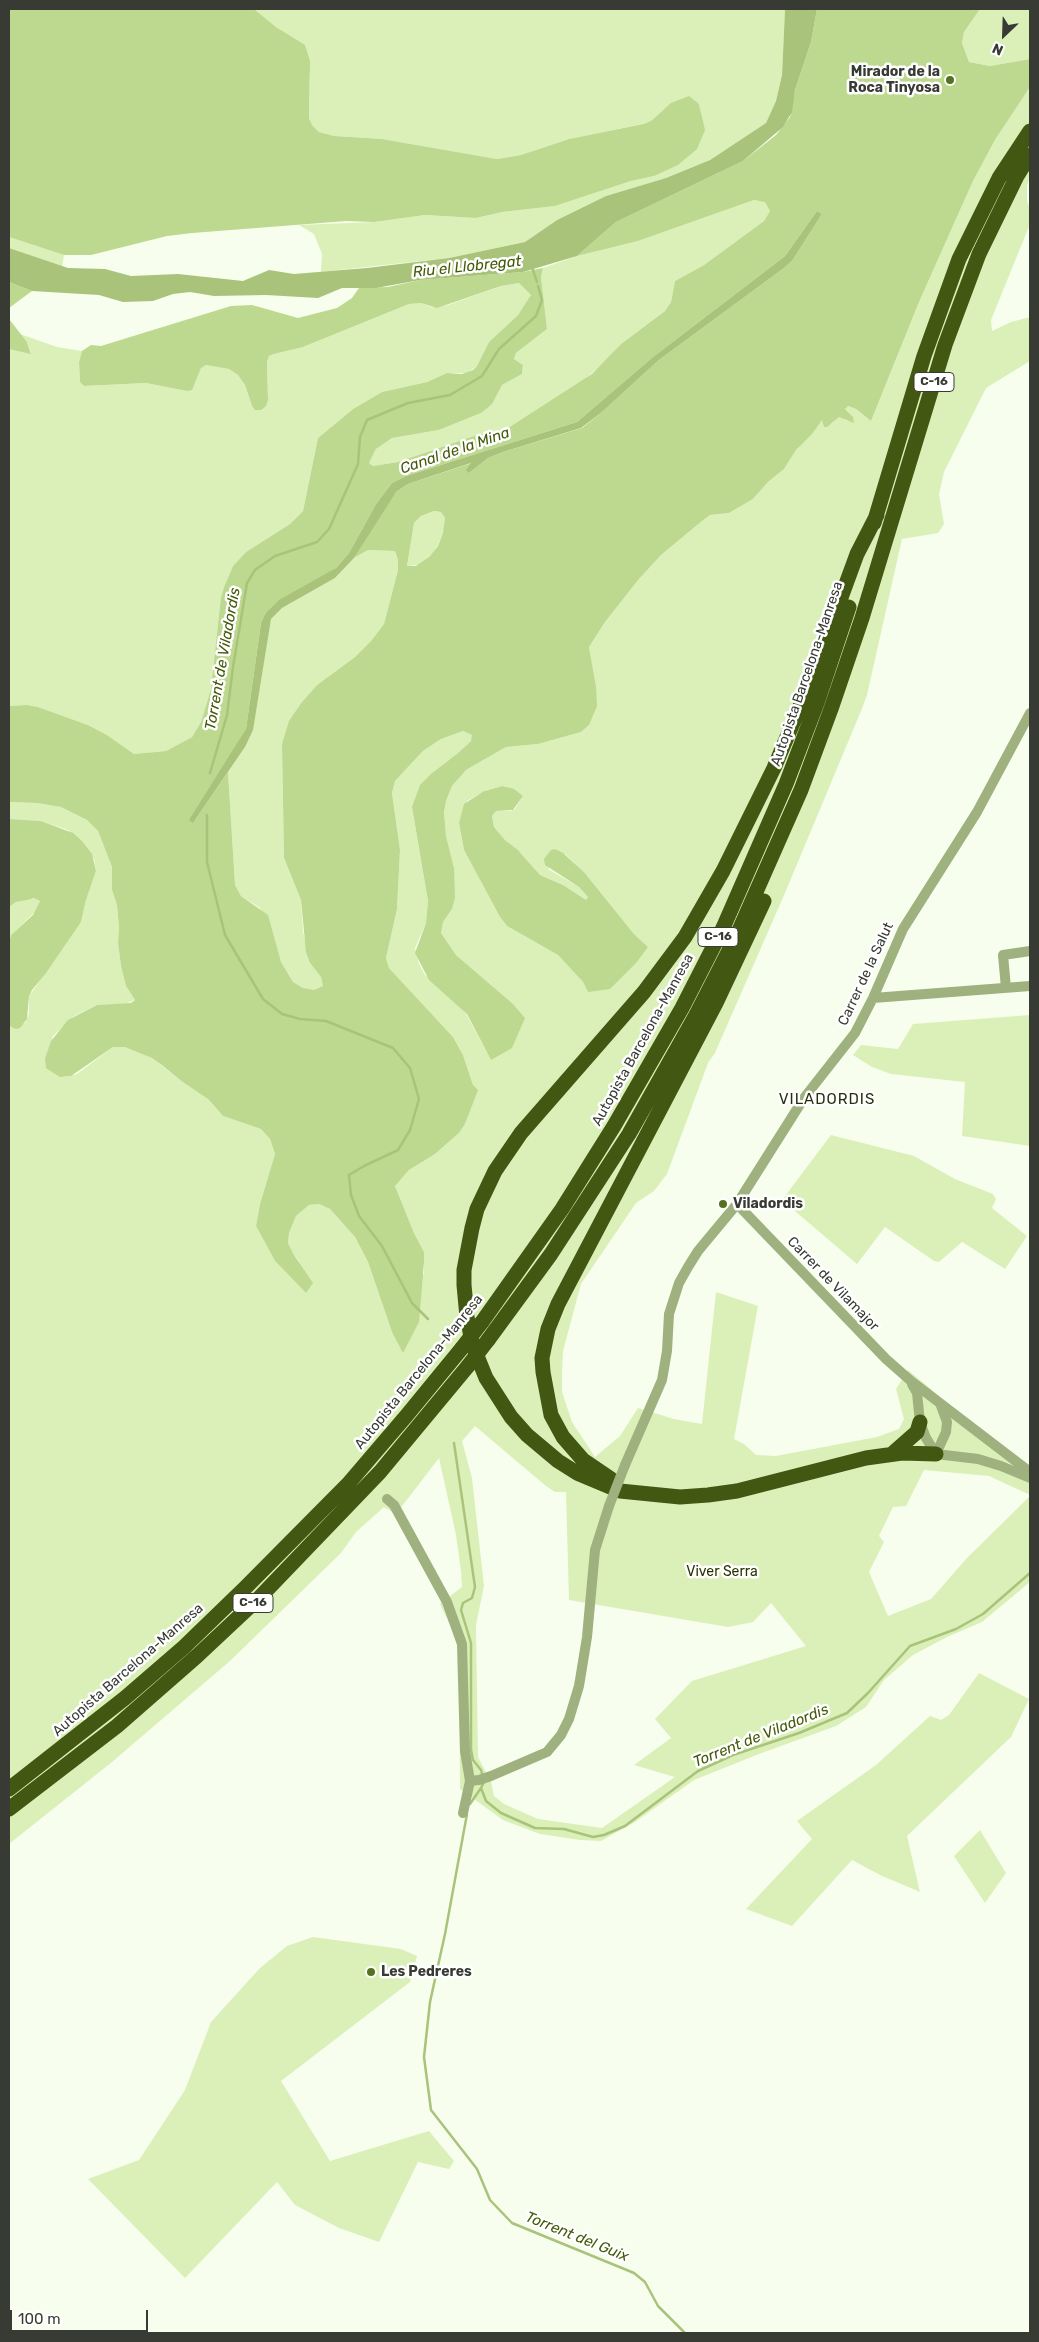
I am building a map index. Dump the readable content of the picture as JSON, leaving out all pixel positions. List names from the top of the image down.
{
  "streets": {
    "highway": ["C-16", "Autopista Barcelona-Manresa"],
    "street": ["Carrer de la Salut", "Carrer de Vilamajor"]
  },
  "crossings": [
    ["Carrer de la Salut", "Carrer de Vilamajor"]
  ],
  "districts": ["VILADORDIS"],
  "water": [
    "Riu el Llobregat",
    "Canal de la Mina",
    "Torrent de Viladordis",
    "Torrent del Guix"
  ],
  "parks": ["Viver Serra"],
  "places": ["Mirador de la Roca Tinyosa", "Viladordis", "Les Pedreres"],
  "scale_bar": "100 m",
  "north": "bottom left"
}
